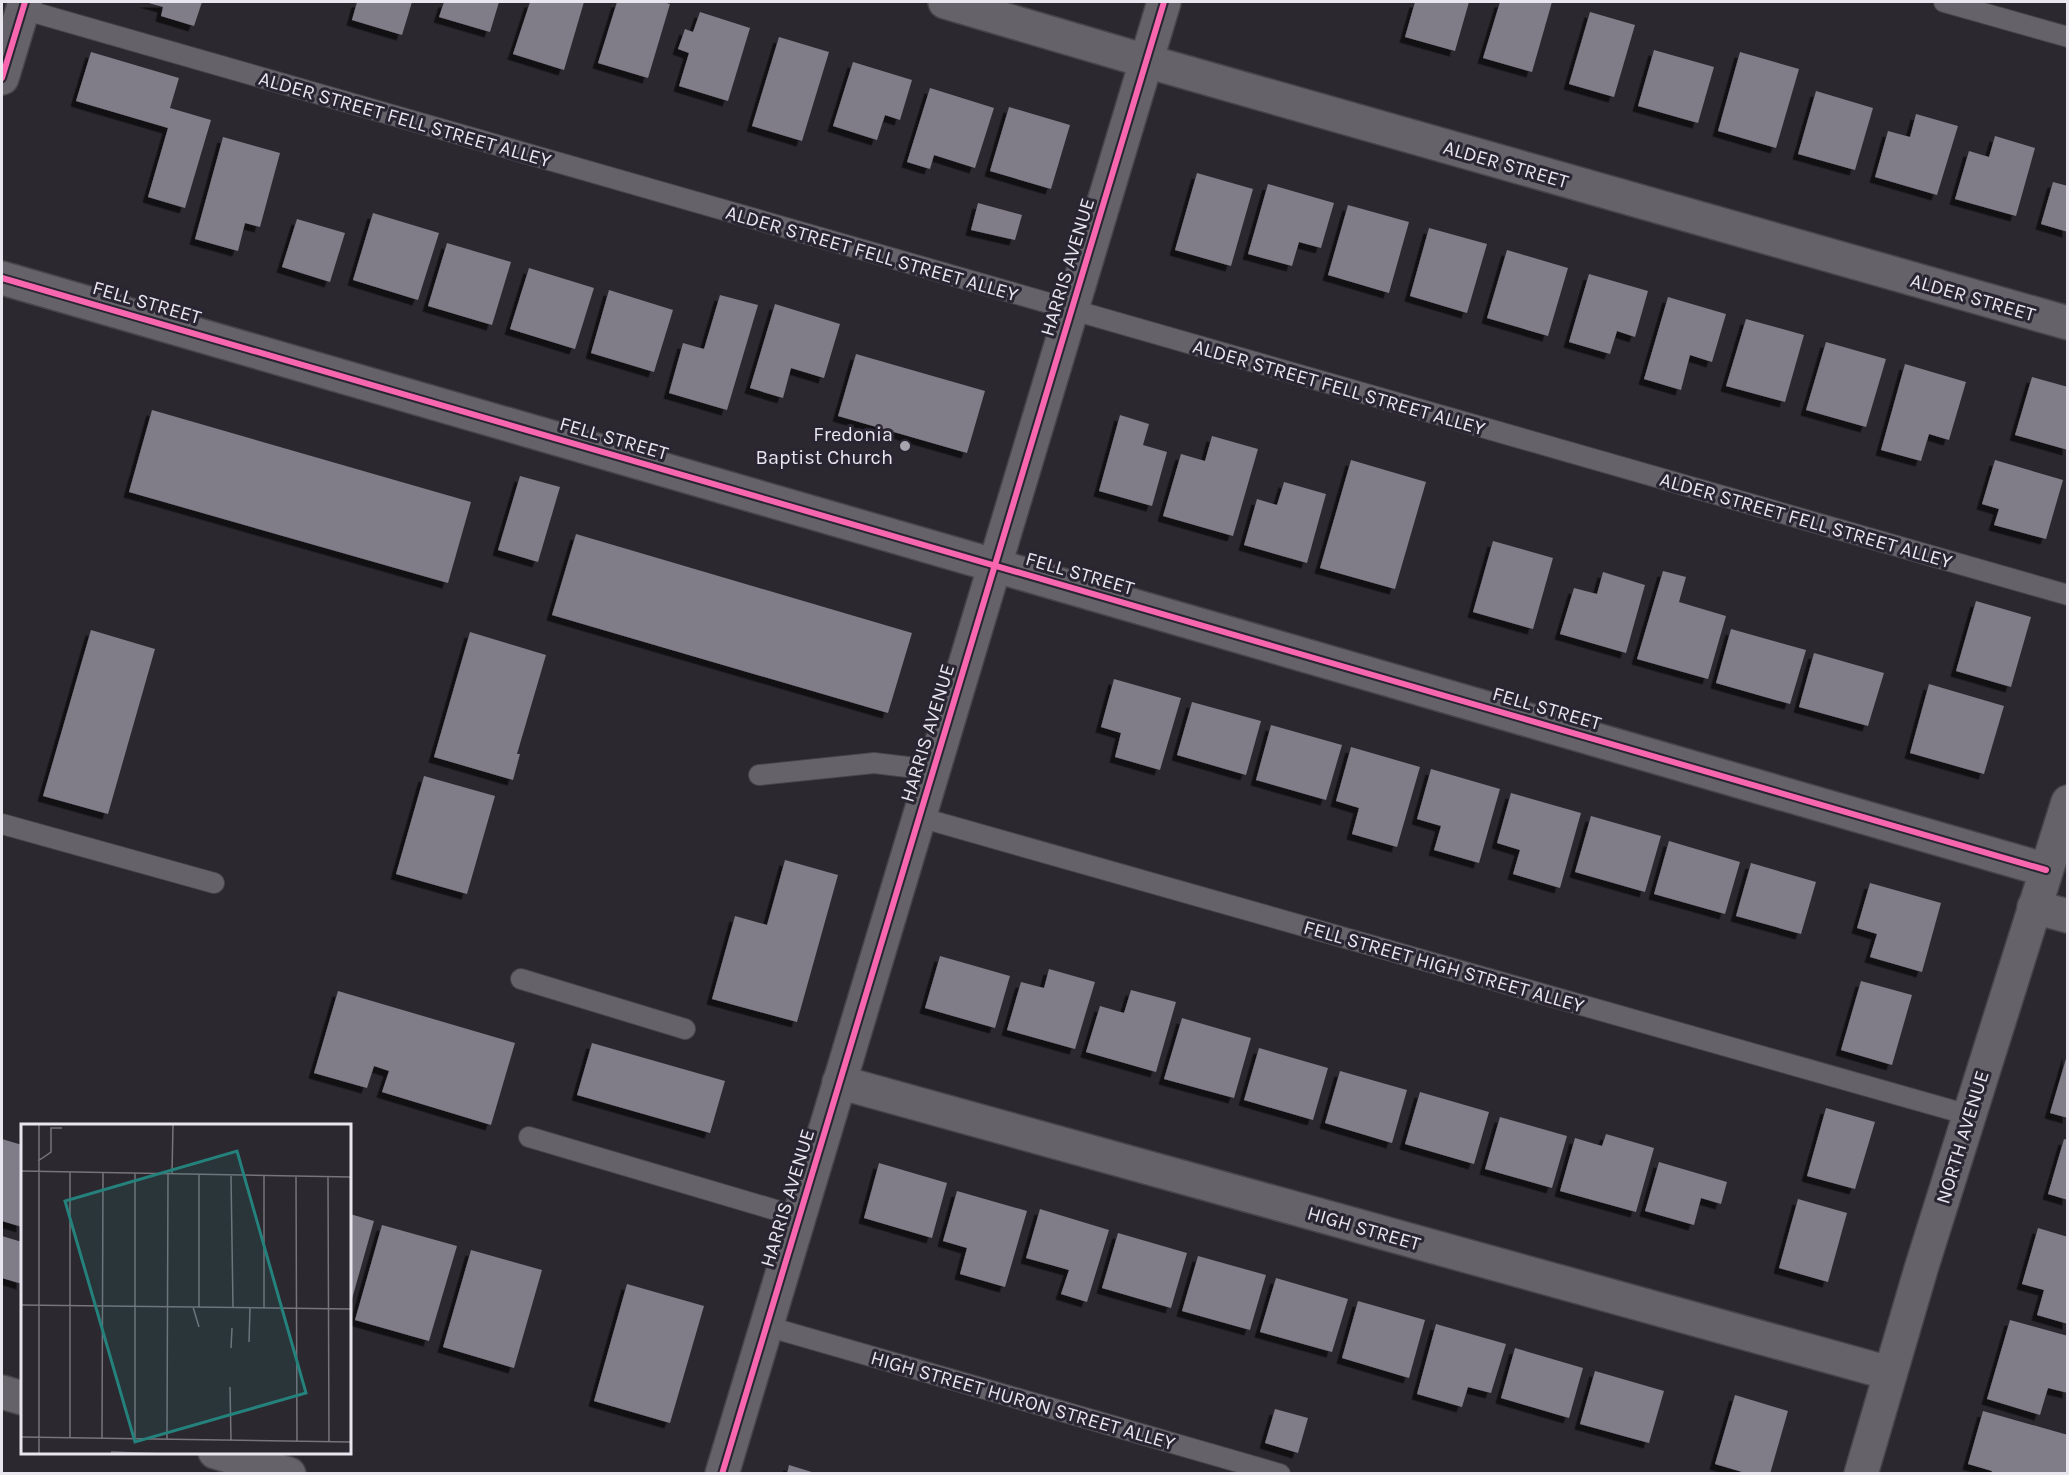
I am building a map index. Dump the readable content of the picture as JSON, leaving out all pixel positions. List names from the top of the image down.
{
  "streets": {
    "street": [
      "ALDER STREET",
      "HARRIS AVENUE",
      "FELL STREET",
      "NORTH AVENUE",
      "HIGH STREET"
    ],
    "lane": ["ALDER STREET FELL STREET ALLEY", "FELL STREET HIGH STREET ALLEY", "HIGH STREET HURON STREET ALLEY"]
  },
  "crossings": [
    ["ALDER STREET FELL STREET ALLEY", "HARRIS AVENUE"],
    ["ALDER STREET", "HARRIS AVENUE"],
    ["HARRIS AVENUE", "FELL STREET"],
    ["HARRIS AVENUE", "FELL STREET HIGH STREET ALLEY"],
    ["HARRIS AVENUE", "HIGH STREET"],
    ["HARRIS AVENUE", "HIGH STREET HURON STREET ALLEY"],
    ["FELL STREET", "NORTH AVENUE"],
    ["FELL STREET HIGH STREET ALLEY", "NORTH AVENUE"],
    ["NORTH AVENUE", "HIGH STREET"]
  ],
  "places": ["Fredonia Baptist Church"]
}
